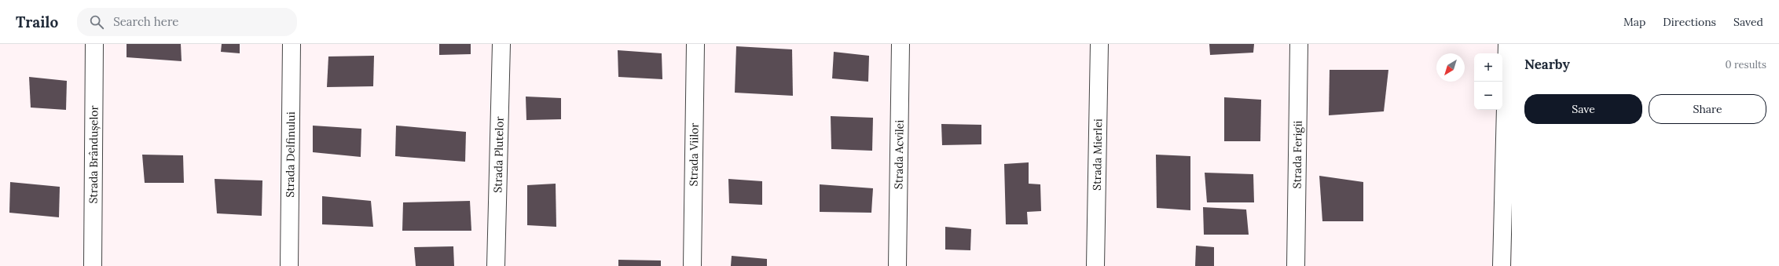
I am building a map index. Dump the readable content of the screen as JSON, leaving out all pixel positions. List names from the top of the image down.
{
  "streets": {
    "street": [
      "Strada Acvilei",
      "Strada Mierlei",
      "Strada Brândușelor",
      "Strada Delfinului",
      "Strada Plutelor",
      "Strada Viilor",
      "Strada Ferigii"
    ]
  },
  "north": "bottom left",
  "page": {
    "header": "Trailo",
    "search": "Search here",
    "nav": ["Map", "Directions", "Saved"],
    "heading": ["Nearby", "0 results"],
    "map_buttons": ["+", "−"],
    "buttons": ["Save", "Share"]
  }
}
